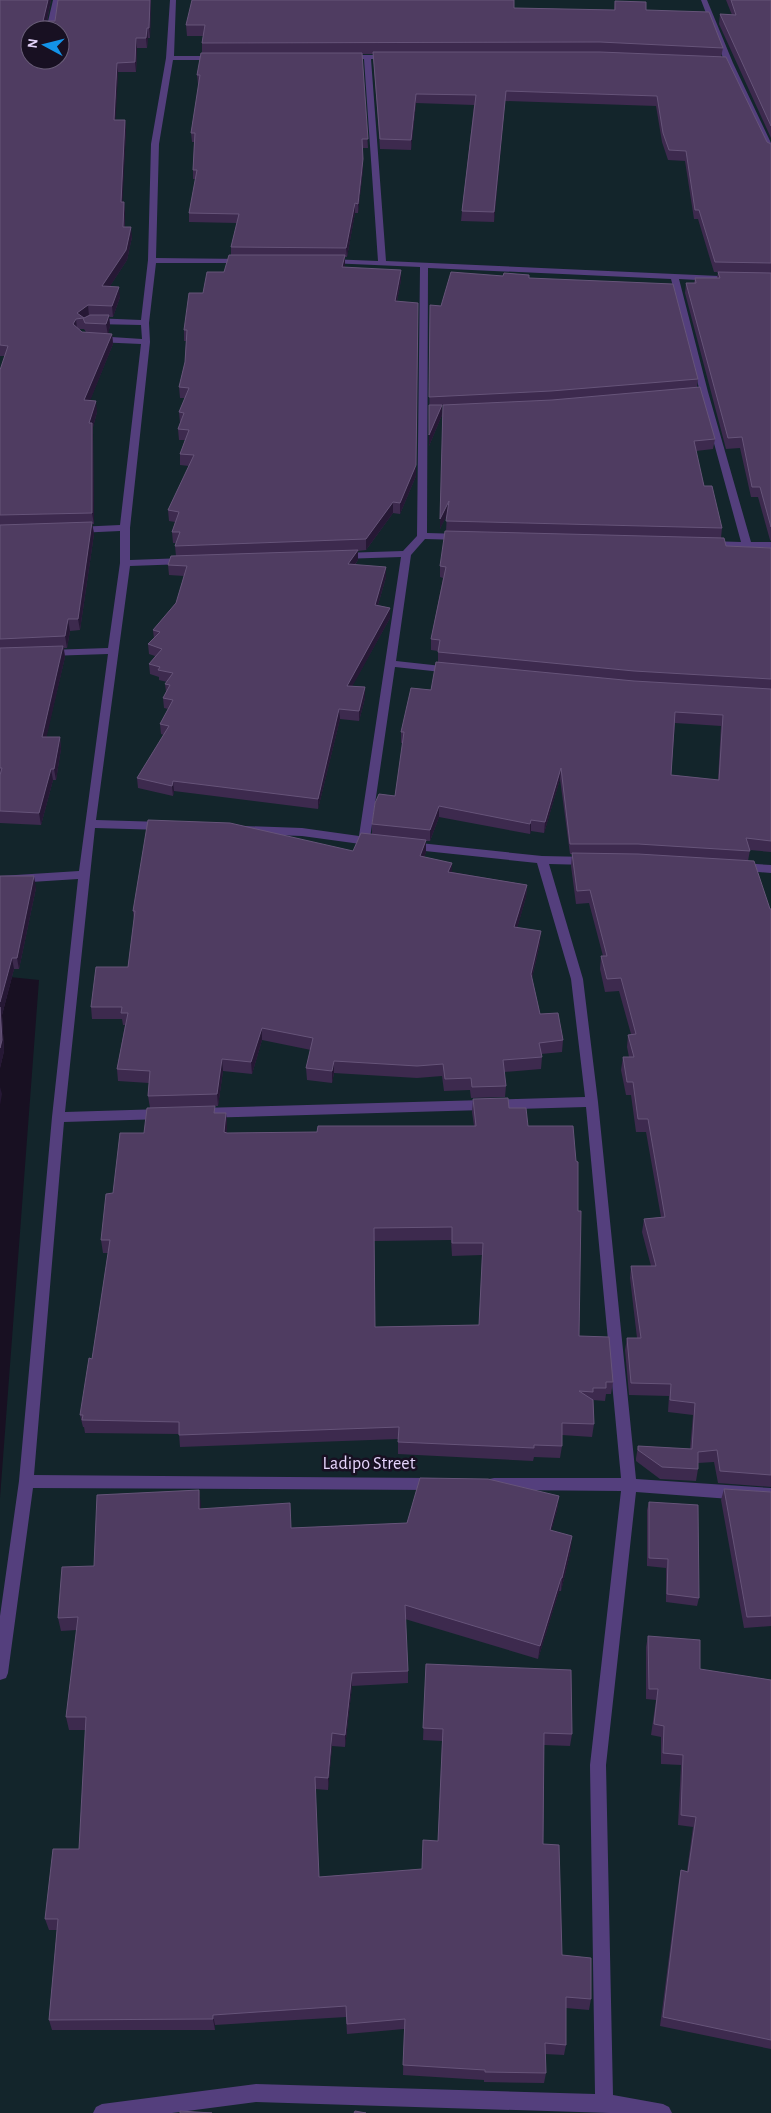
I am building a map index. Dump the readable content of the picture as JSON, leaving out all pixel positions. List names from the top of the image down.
{
  "streets": {
    "street": ["Ladipo Street"]
  },
  "north": "left"
}
